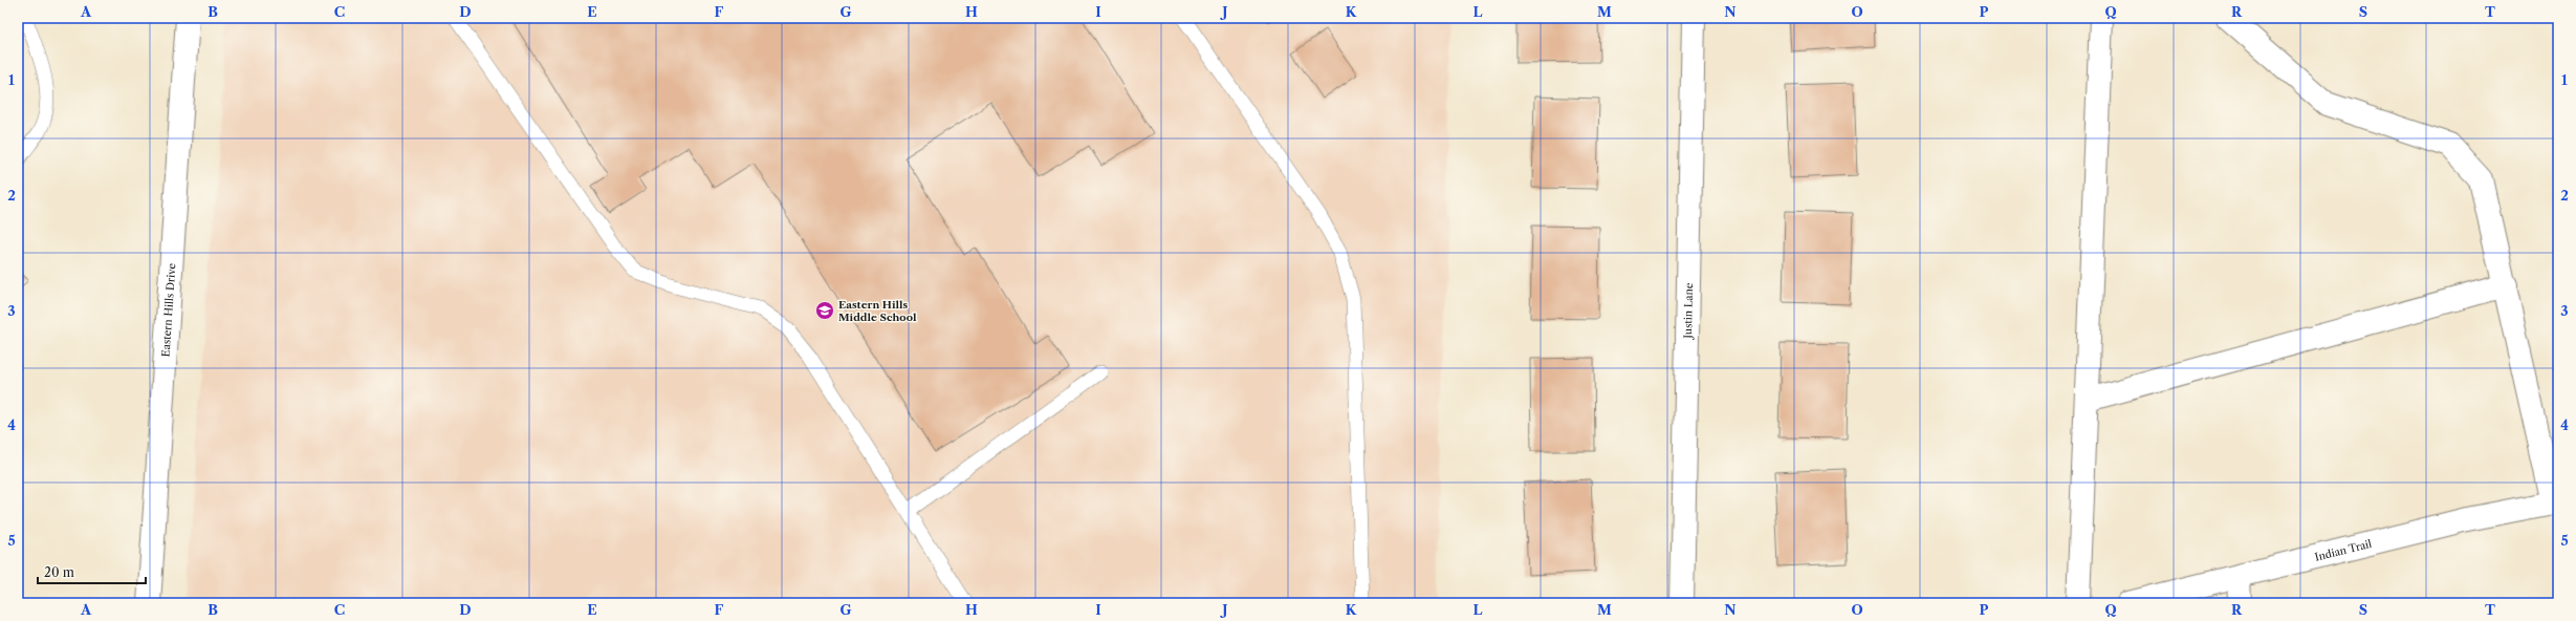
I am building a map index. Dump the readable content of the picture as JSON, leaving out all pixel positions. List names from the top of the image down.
{
  "streets": {
    "street": ["Eastern Hills Drive", "Justin Lane", "Indian Trail"]
  },
  "places": {
    "school or university": ["Eastern Hills Middle School"]
  },
  "scale_bar": "20 m",
  "grid": {
    "columns": [
      "A",
      "B",
      "C",
      "D",
      "E",
      "F",
      "G",
      "H",
      "I",
      "J",
      "K",
      "L",
      "M",
      "N",
      "O",
      "P",
      "Q",
      "R",
      "S",
      "T"
    ],
    "rows": [
      "1",
      "2",
      "3",
      "4",
      "5"
    ]
  }
}
